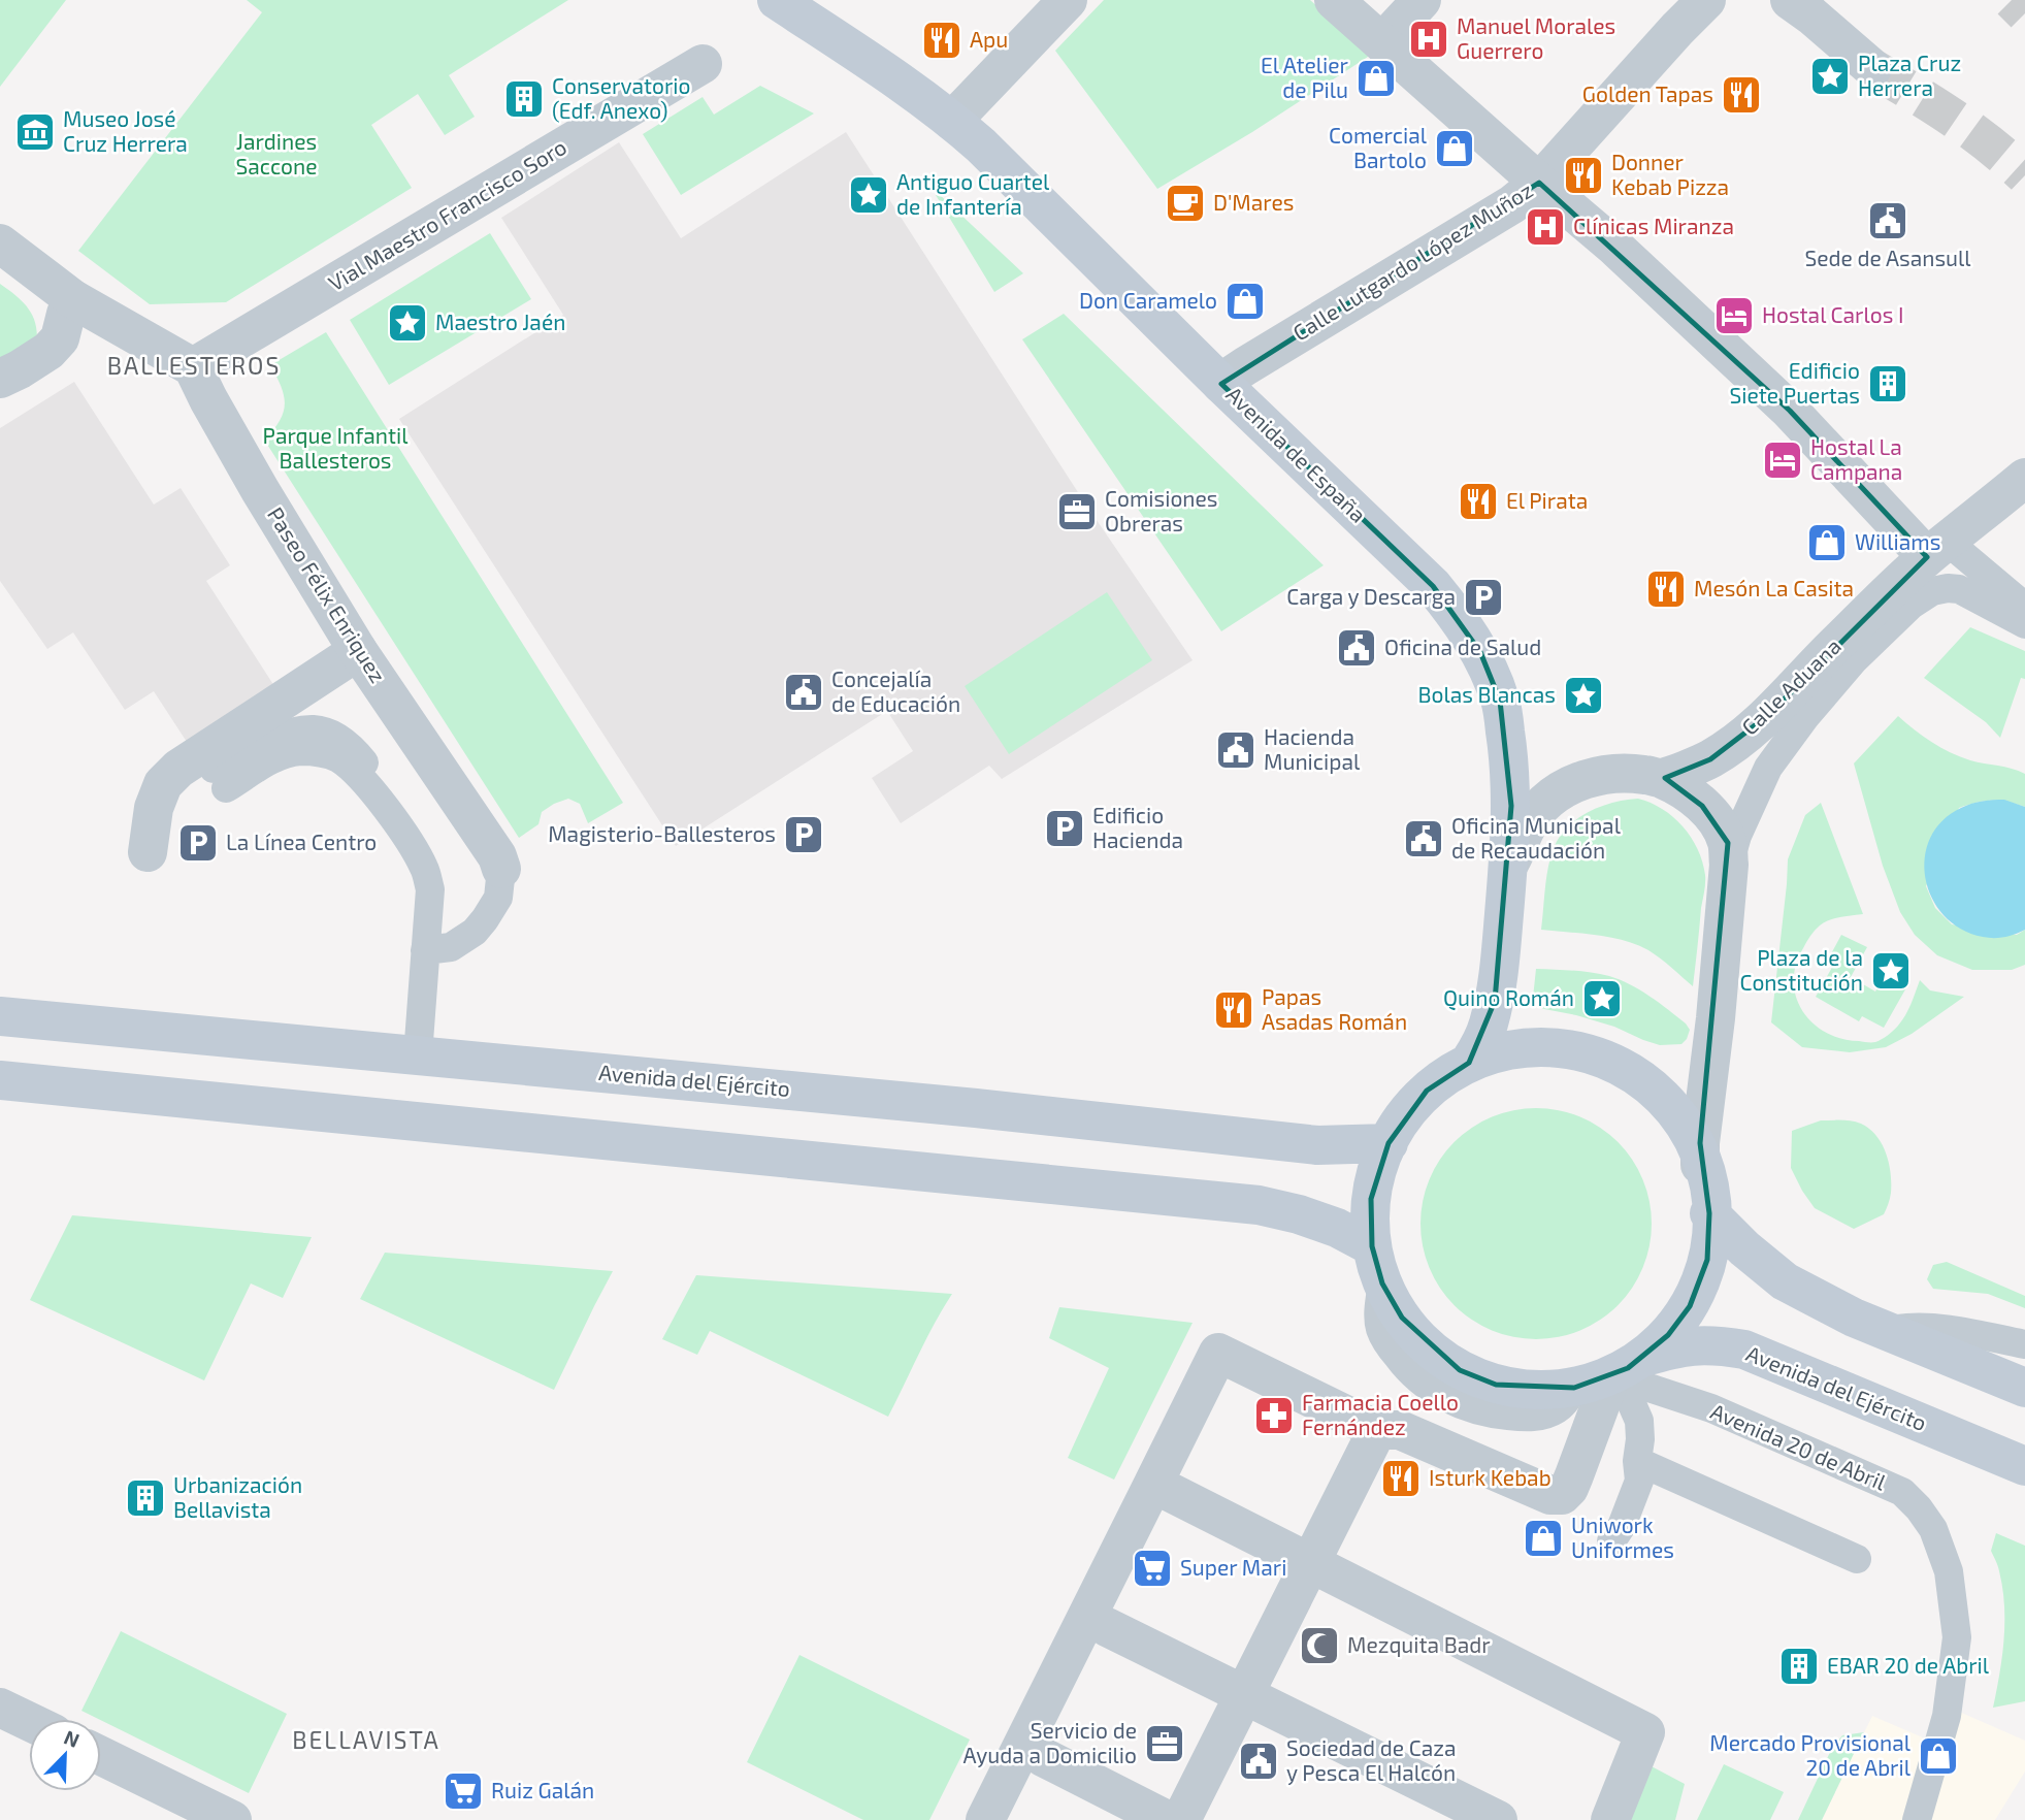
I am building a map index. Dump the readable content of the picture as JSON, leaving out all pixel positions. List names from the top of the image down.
{
  "streets": {
    "main road": ["Avenida de España", "Avenida del Ejército"],
    "street": [
      "Vial Maestro Francisco Soro",
      "Calle Lutgardo López Muñoz",
      "Paseo Félix Enriquez",
      "Calle Aduana"
    ],
    "lane": ["Avenida 20 de Abril"]
  },
  "crossings": [
    ["Vial Maestro Francisco Soro", "Paseo Félix Enriquez"],
    ["Calle Lutgardo López Muñoz", "Avenida de España"],
    ["Avenida de España", "Avenida del Ejército"],
    ["Avenida del Ejército", "Avenida 20 de Abril"]
  ],
  "districts": ["BALLESTEROS", "BELLAVISTA"],
  "parks": ["Jardines Saccone", "Parque Infantil Ballesteros"],
  "places": {
    "hospital": ["Manuel Morales Guerrero", "Clínicas Miranza"],
    "restaurant": [
      "Apu",
      "Golden Tapas",
      "Donner Kebab Pizza",
      "El Pirata",
      "Mesón La Casita",
      "Papas Asadas Román",
      "Isturk Kebab"
    ],
    "place": [
      "Plaza Cruz Herrera",
      "Antiguo Cuartel de Infantería",
      "Maestro Jaén",
      "Bolas Blancas",
      "Plaza de la Constitución",
      "Quino Román"
    ],
    "shop": [
      "El Atelier de Pilu",
      "Comercial Bartolo",
      "Don Caramelo",
      "Williams",
      "Uniwork Uniformes",
      "Mercado Provisional 20 de Abril"
    ],
    "building": [
      "Conservatorio (Edf. Anexo)",
      "Edificio Siete Puertas",
      "Urbanización Bellavista",
      "EBAR 20 de Abril"
    ],
    "museum": ["Museo José Cruz Herrera"],
    "cafe": ["D'Mares"],
    "public building": [
      "Sede de Asansull",
      "Oficina de Salud",
      "Concejalía de Educación",
      "Hacienda Municipal",
      "Oficina Municipal de Recaudación",
      "Sociedad de Caza y Pesca El Halcón"
    ],
    "hotel": ["Hostal Carlos I", "Hostal La Campana"],
    "office": ["Comisiones Obreras", "Servicio de Ayuda a Domicilio"],
    "parking": [
      "Carga y Descarga",
      "Edificio Hacienda",
      "Magisterio-Ballesteros",
      "La Línea Centro"
    ],
    "pharmacy": ["Farmacia Coello Fernández"],
    "supermarket": ["Super Mari", "Ruiz Galán"],
    "mosque": ["Mezquita Badr"]
  },
  "north": "top right"
}
